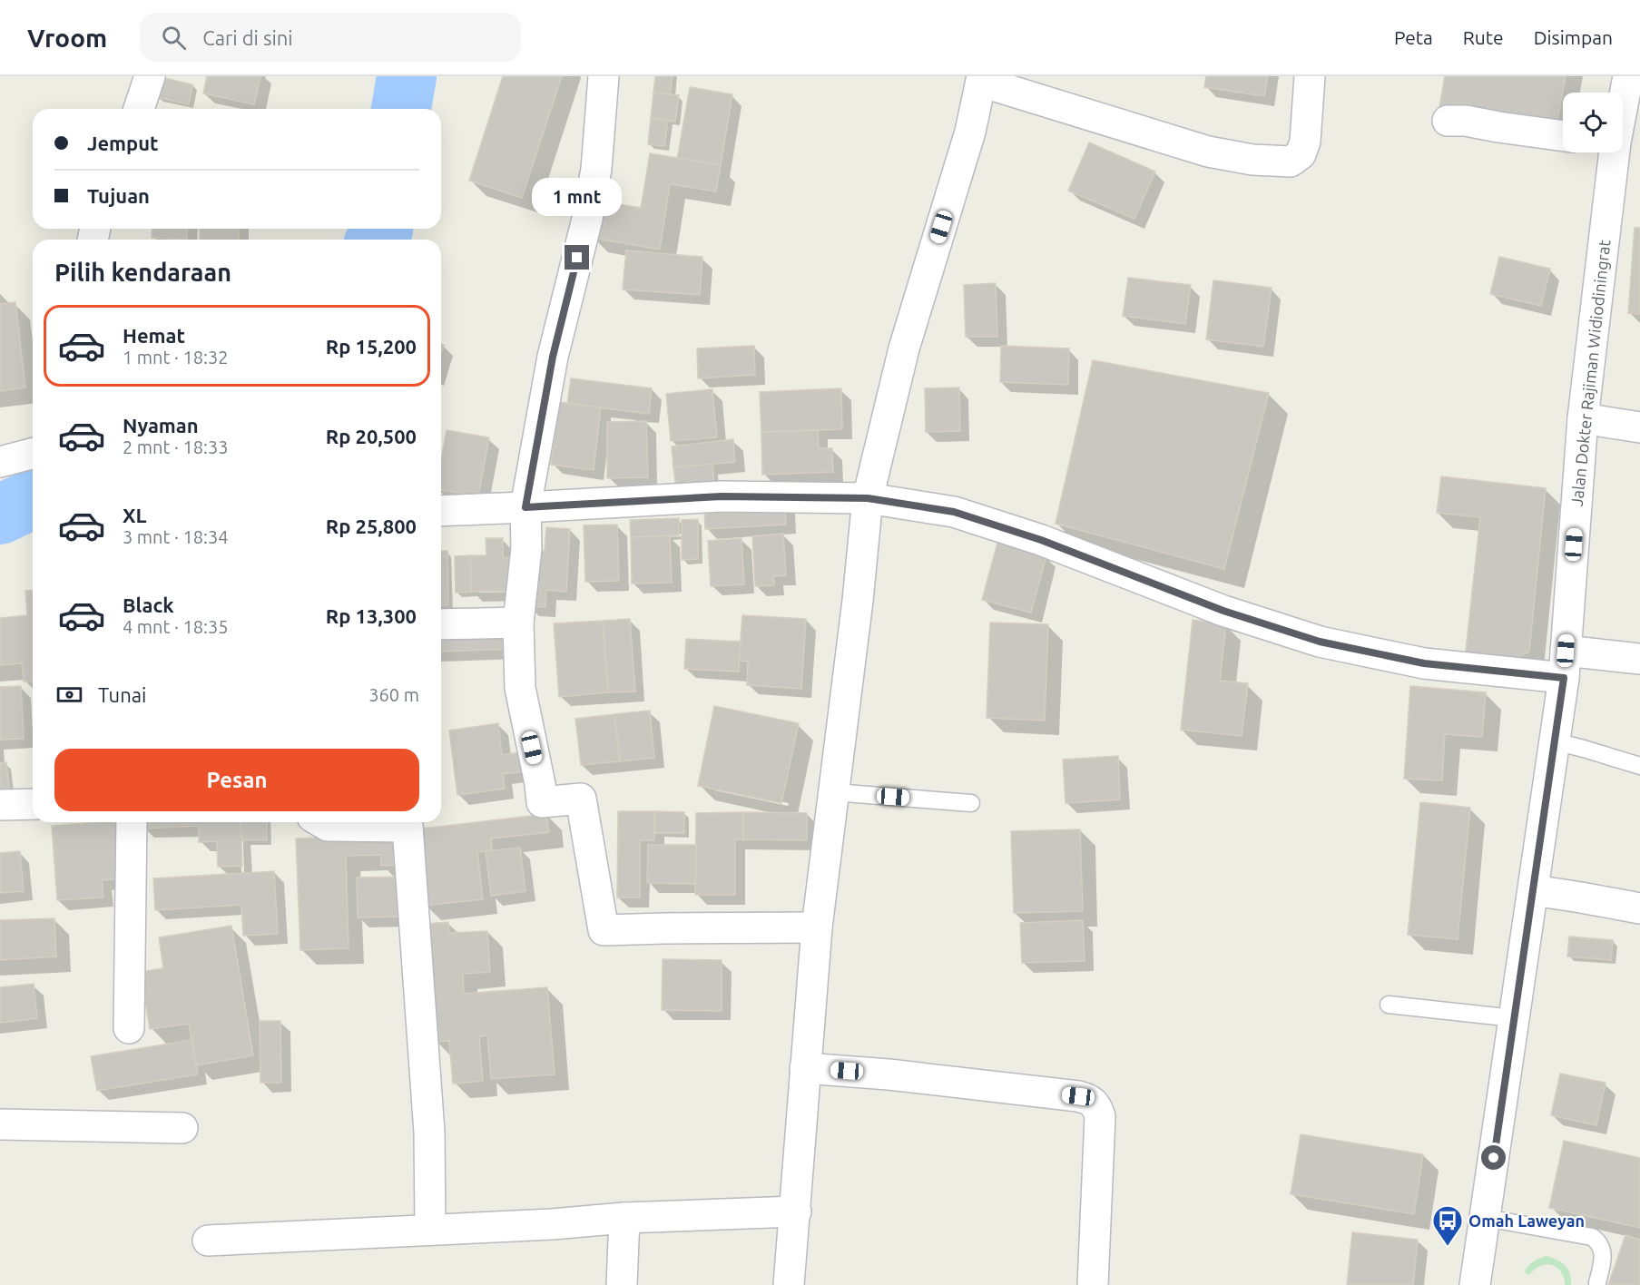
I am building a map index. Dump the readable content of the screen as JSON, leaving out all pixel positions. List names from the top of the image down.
{
  "streets": {
    "street": ["Jalan Dokter Rajiman Widiodiningrat"]
  },
  "places": {
    "bus stop": ["Omah Laweyan"]
  },
  "page": {
    "header": "Vroom",
    "search": "Cari di sini",
    "nav": ["Peta", "Rute", "Disimpan"],
    "banner": ["Jemput", "Tujuan"],
    "bubble": "1 mnt",
    "heading": "Pilih kendaraan",
    "list": [
      {
        "name": "Hemat",
        "note": "1 mnt · 18:32",
        "value": "Rp 15,200"
      },
      {
        "name": "Nyaman",
        "note": "2 mnt · 18:33",
        "value": "Rp 20,500"
      },
      {
        "name": "XL",
        "note": "3 mnt · 18:34",
        "value": "Rp 25,800"
      },
      {
        "name": "Black",
        "note": "4 mnt · 18:35",
        "value": "Rp 13,300"
      }
    ],
    "pay": ["Tunai", "360 m"],
    "buttons": "Pesan"
  }
}
